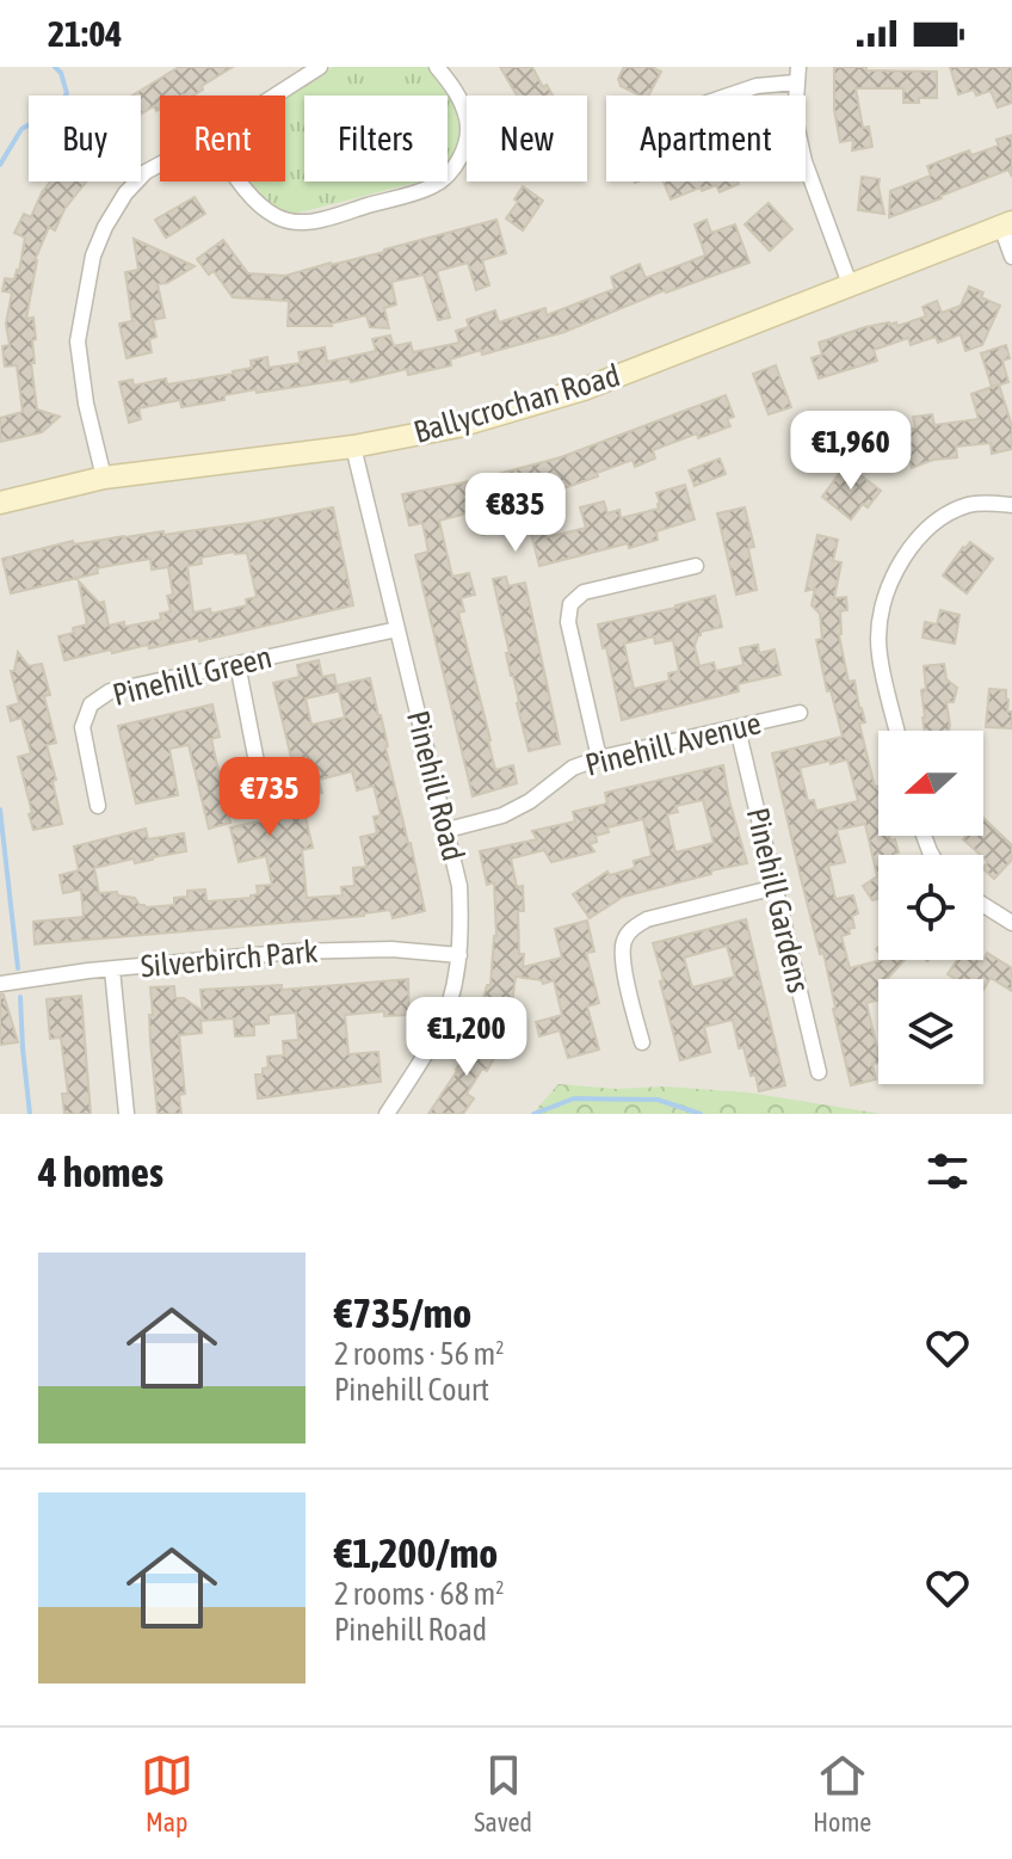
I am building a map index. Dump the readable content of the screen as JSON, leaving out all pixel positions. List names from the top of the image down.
{
  "streets": {
    "street": [
      "Ballycrochan Road",
      "Pinehill Green",
      "Pinehill Avenue",
      "Pinehill Road",
      "Pinehill Gardens",
      "Silverbirch Park"
    ]
  },
  "crossings": [
    ["Ballycrochan Road", "Pinehill Road"],
    ["Pinehill Green", "Pinehill Road"],
    ["Pinehill Avenue", "Pinehill Road"],
    ["Pinehill Avenue", "Pinehill Gardens"],
    ["Pinehill Road", "Silverbirch Park"]
  ],
  "north": "left",
  "page": {
    "status": "21:04",
    "chip": [
      "Buy",
      "Rent",
      "Filters",
      "New",
      "Apartment"
    ],
    "price": [
      "€1,960",
      "€835",
      "€735",
      "€1,200"
    ],
    "heading": "4 homes",
    "list": [
      {
        "name": "€735/mo",
        "note": "2 rooms · 56 m² · Pinehill Court"
      },
      {
        "name": "€1,200/mo",
        "note": "2 rooms · 68 m² · Pinehill Road"
      }
    ],
    "tabs": ["Map", "Saved", "Home"]
  }
}
